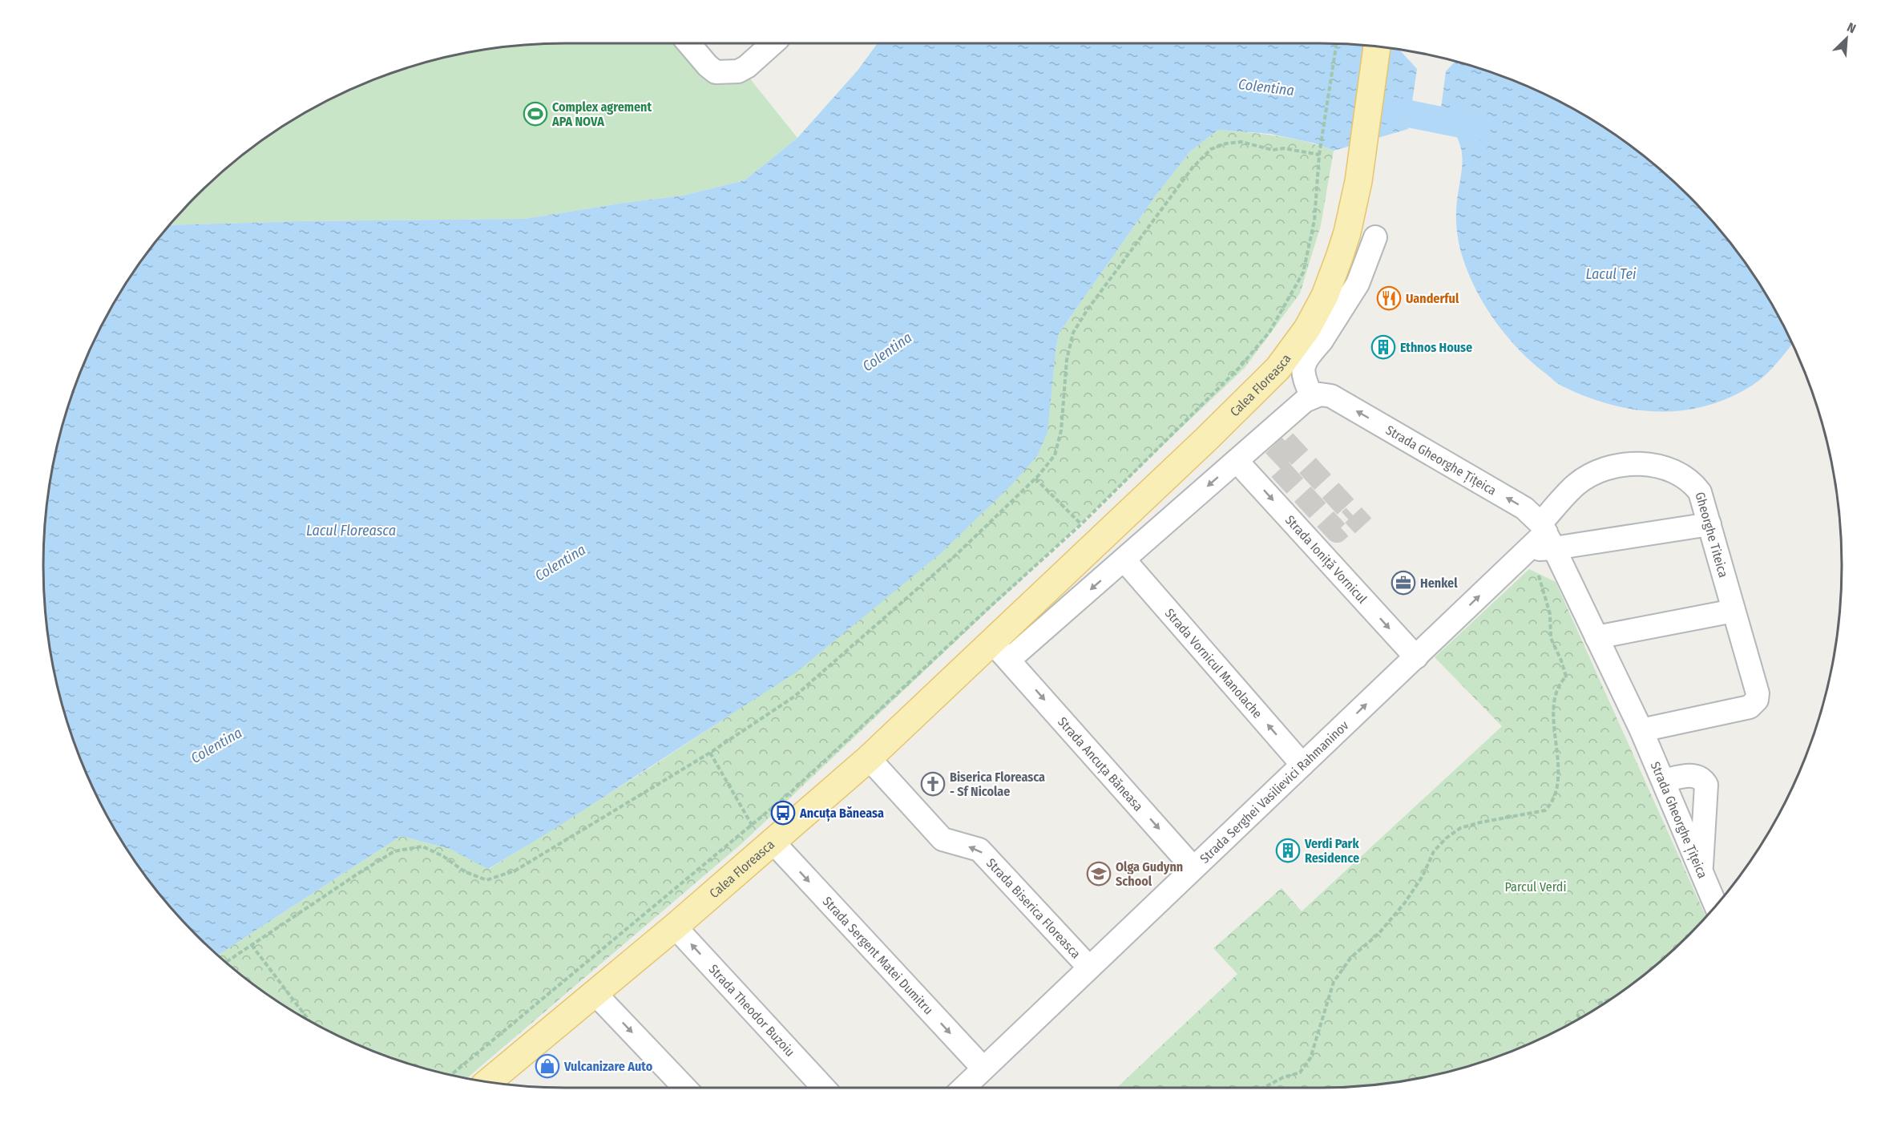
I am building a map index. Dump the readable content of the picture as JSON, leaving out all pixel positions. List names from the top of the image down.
{
  "streets": {
    "main road": ["Calea Floreasca"],
    "street": [
      "Strada Gheorghe Țițeica",
      "Gheorghe Titeica",
      "Strada Ioniță Vornicul",
      "Strada Vornicul Manolache",
      "Strada Ancuța Băneasa",
      "Strada Serghei Vasilievici Rahmaninov",
      "Strada Biserica Floreasca",
      "Strada Sergent Matei Dumitru",
      "Strada Theodor Buzoiu"
    ]
  },
  "crossings": [
    ["Calea Floreasca", "Strada Gheorghe Țițeica"],
    ["Calea Floreasca", "Strada Ioniță Vornicul"],
    ["Calea Floreasca", "Strada Vornicul Manolache"],
    ["Calea Floreasca", "Strada Ancuța Băneasa"],
    ["Calea Floreasca", "Strada Biserica Floreasca"],
    ["Calea Floreasca", "Strada Sergent Matei Dumitru"],
    ["Calea Floreasca", "Strada Theodor Buzoiu"],
    ["Strada Gheorghe Țițeica", "Gheorghe Titeica"],
    ["Strada Gheorghe Țițeica", "Strada Serghei Vasilievici Rahmaninov"],
    ["Gheorghe Titeica", "Strada Serghei Vasilievici Rahmaninov"],
    ["Strada Ioniță Vornicul", "Strada Serghei Vasilievici Rahmaninov"],
    ["Strada Vornicul Manolache", "Strada Serghei Vasilievici Rahmaninov"],
    ["Strada Ancuța Băneasa", "Strada Serghei Vasilievici Rahmaninov"],
    ["Strada Serghei Vasilievici Rahmaninov", "Strada Biserica Floreasca"],
    ["Strada Serghei Vasilievici Rahmaninov", "Strada Sergent Matei Dumitru"]
  ],
  "one_way": [
    "Strada Gheorghe Țițeica",
    "Strada Ioniță Vornicul",
    "Strada Vornicul Manolache",
    "Strada Ancuța Băneasa",
    "Strada Serghei Vasilievici Rahmaninov",
    "Strada Biserica Floreasca",
    "Strada Sergent Matei Dumitru"
  ],
  "water": ["Colentina", "Lacul Tei", "Lacul Floreasca"],
  "parks": ["Parcul Verdi"],
  "places": {
    "sports": ["Complex agrement APA NOVA"],
    "restaurant": ["Uanderful"],
    "building": ["Ethnos House", "Verdi Park Residence"],
    "office": ["Henkel"],
    "church": ["Biserica Floreasca - Sf Nicolae"],
    "bus stop": ["Ancuța Băneasa"],
    "school or university": ["Olga Gudynn School"],
    "shop": ["Vulcanizare Auto"]
  },
  "north": "top right"
}
